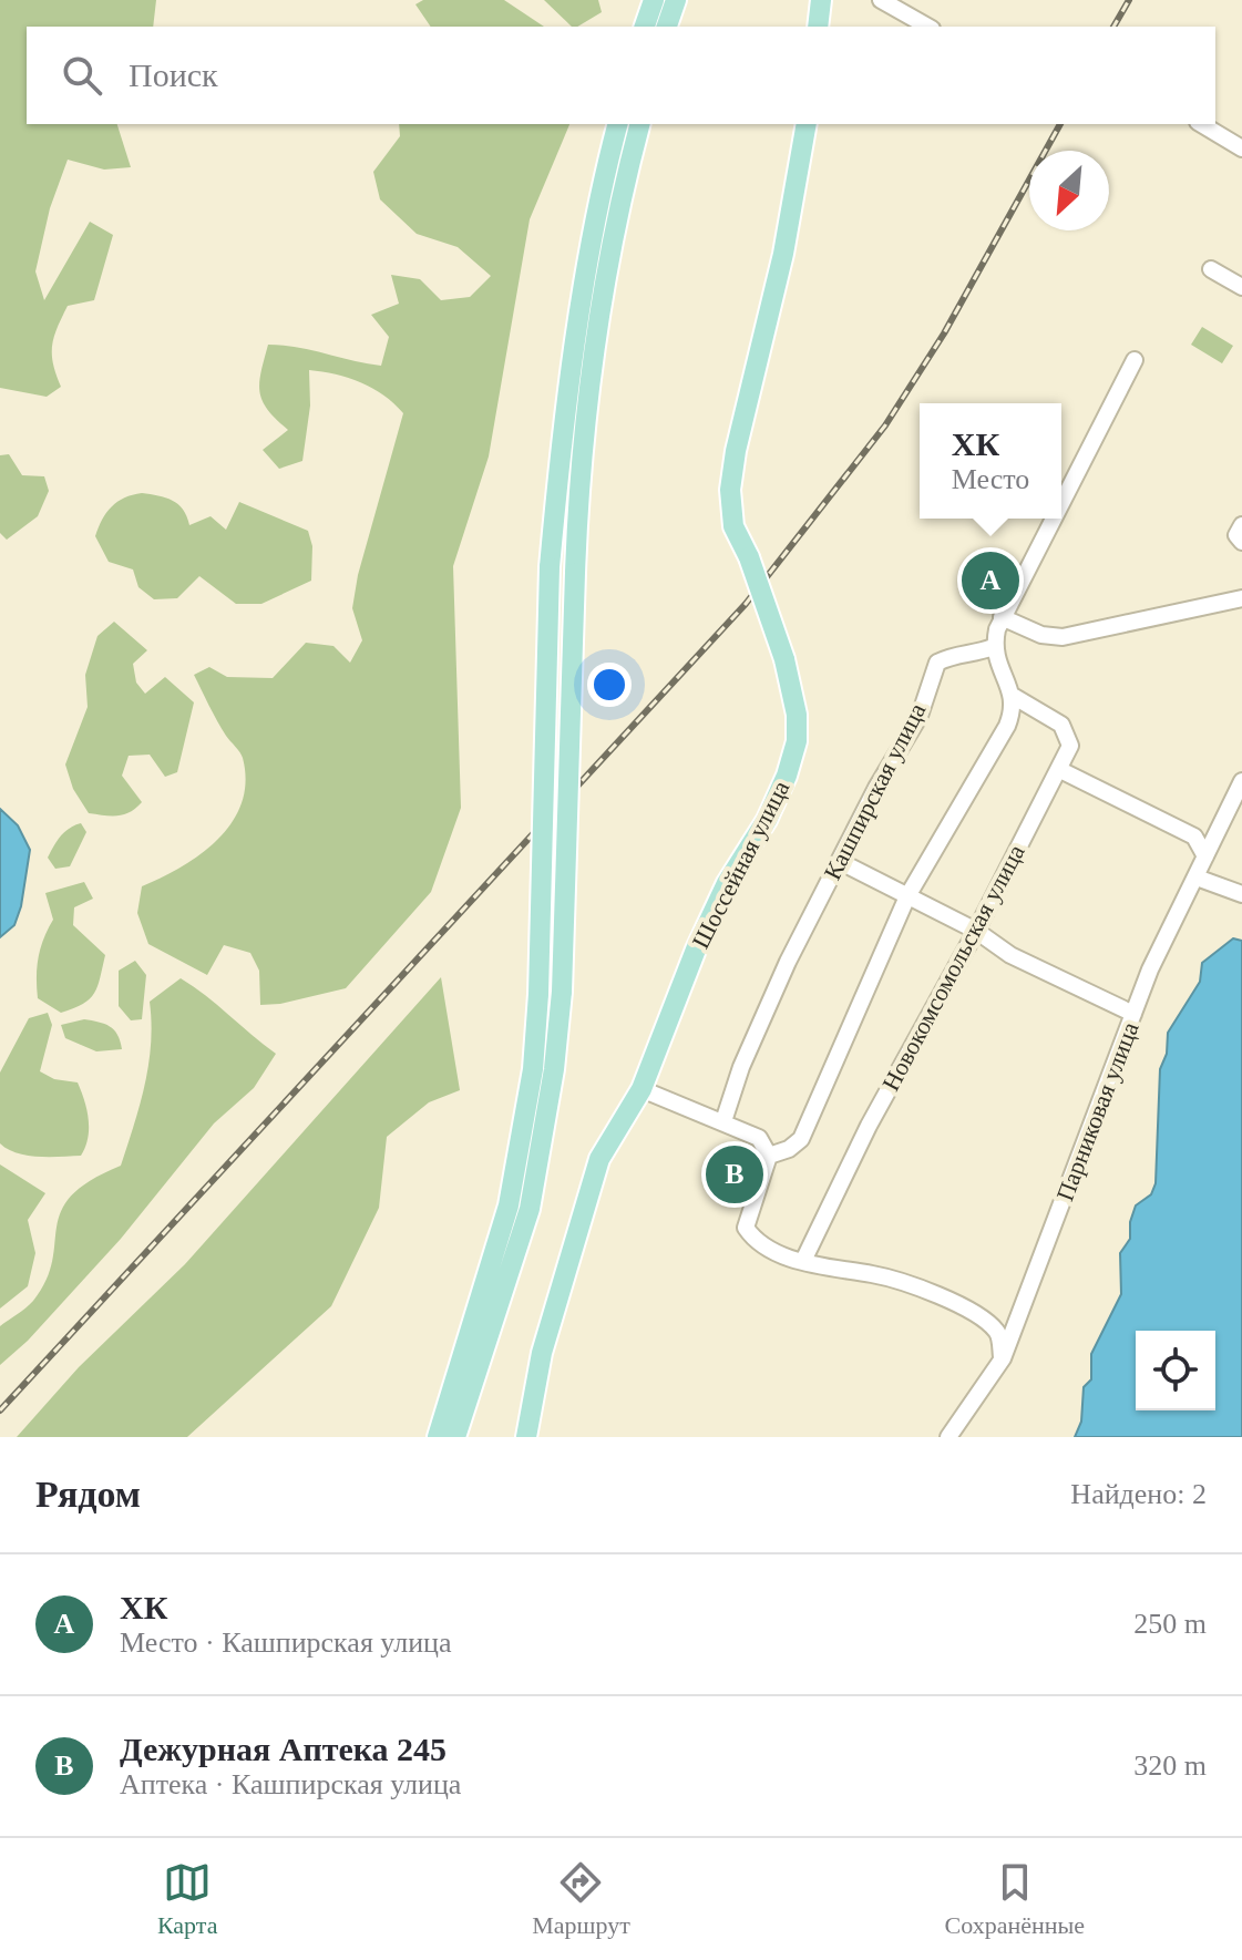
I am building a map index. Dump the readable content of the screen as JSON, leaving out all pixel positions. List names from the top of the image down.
{
  "streets": {
    "main road": ["Шоссейная улица"],
    "street": ["Кашпирская улица", "Новокомсомольская улица", "Парниковая улица"]
  },
  "north": "bottom left",
  "page": {
    "search": "Поиск",
    "popup": ["ХК", "Место"],
    "pins": ["A", "B"],
    "heading": ["Рядом", "Найдено: 2"],
    "list": [
      {
        "mark": "A",
        "name": "ХК",
        "note": "Место · Кашпирская улица",
        "value": "250 m"
      },
      {
        "mark": "B",
        "name": "Дежурная Аптека 245",
        "note": "Аптека · Кашпирская улица",
        "value": "320 m"
      }
    ],
    "nav": ["Карта", "Маршрут", "Сохранённые"]
  }
}
